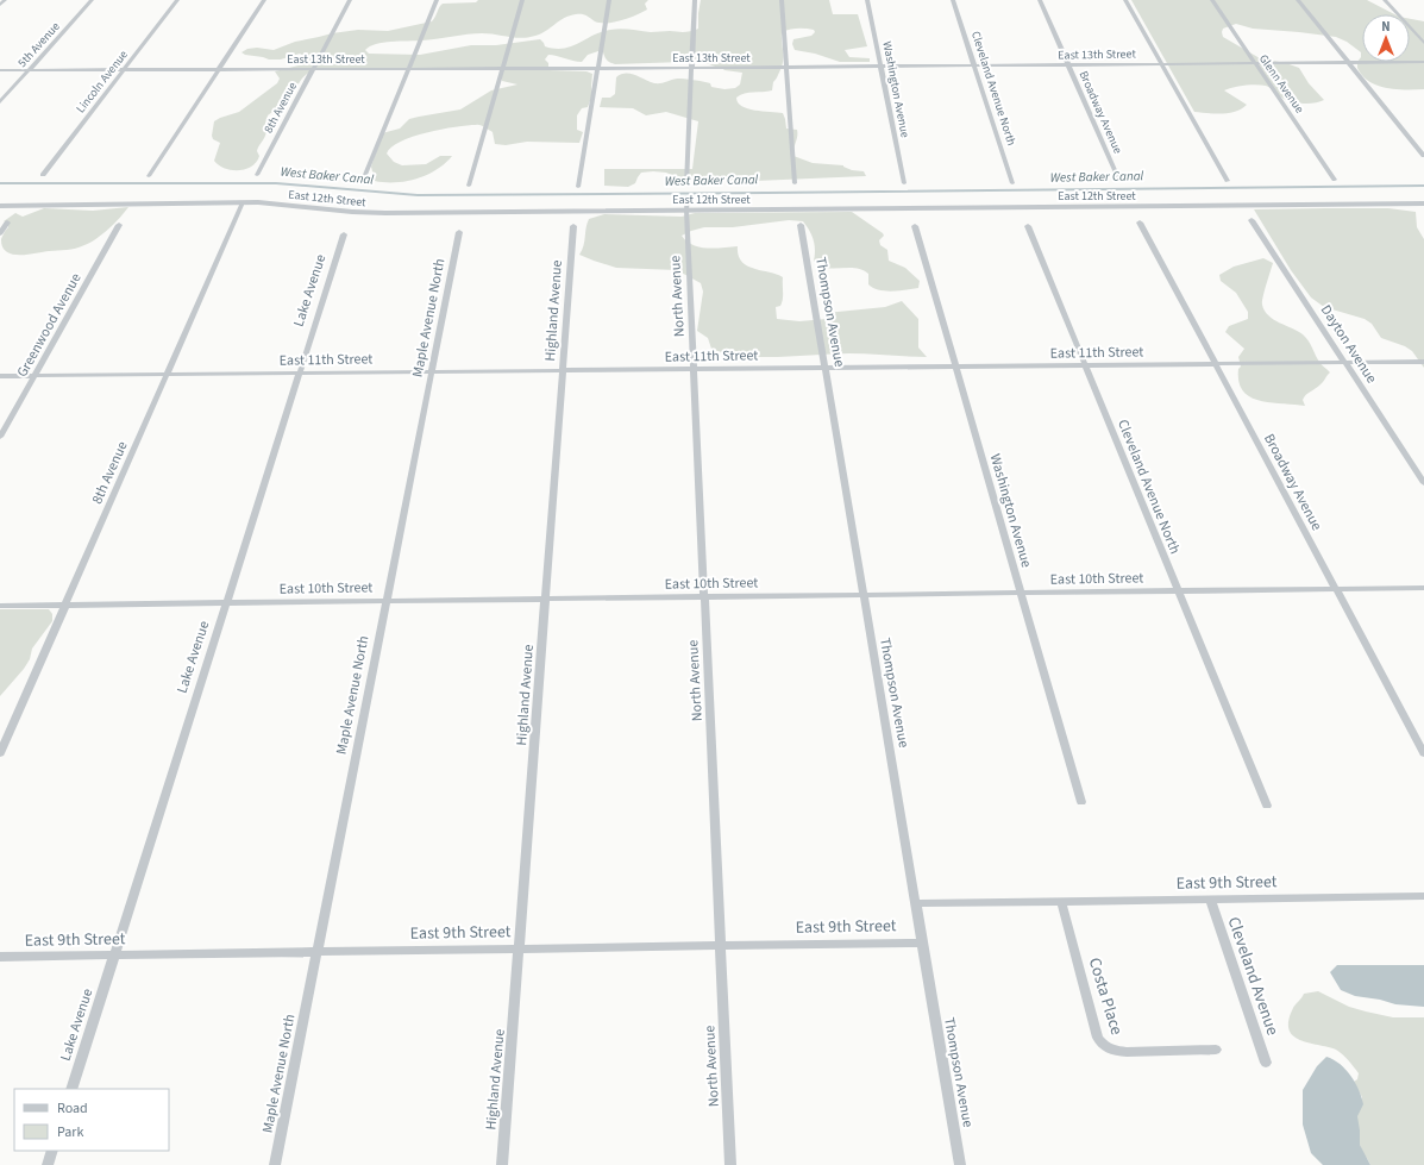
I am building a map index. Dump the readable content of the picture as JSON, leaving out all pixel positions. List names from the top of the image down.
{
  "streets": {
    "street": [
      "5th Avenue",
      "East 13th Street",
      "Lincoln Avenue",
      "Glenn Avenue",
      "Cleveland Avenue North",
      "Washington Avenue",
      "8th Avenue",
      "Broadway Avenue",
      "East 12th Street",
      "Lake Avenue",
      "North Avenue",
      "Highland Avenue",
      "Thompson Avenue",
      "Maple Avenue North",
      "Greenwood Avenue",
      "Dayton Avenue",
      "East 11th Street",
      "East 10th Street",
      "East 9th Street",
      "Cleveland Avenue",
      "Costa Place"
    ]
  },
  "crossings": [
    ["5th Avenue", "East 13th Street"],
    ["East 13th Street", "Lincoln Avenue"],
    ["East 13th Street", "Glenn Avenue"],
    ["East 13th Street", "Cleveland Avenue North"],
    ["East 13th Street", "Washington Avenue"],
    ["East 13th Street", "8th Avenue"],
    ["East 13th Street", "Broadway Avenue"],
    ["Cleveland Avenue North", "East 11th Street"],
    ["Cleveland Avenue North", "East 10th Street"],
    ["Washington Avenue", "East 11th Street"],
    ["Washington Avenue", "East 10th Street"],
    ["8th Avenue", "East 12th Street"],
    ["8th Avenue", "East 11th Street"],
    ["8th Avenue", "East 10th Street"],
    ["Broadway Avenue", "East 11th Street"],
    ["Broadway Avenue", "East 10th Street"],
    ["East 12th Street", "North Avenue"],
    ["Lake Avenue", "East 11th Street"],
    ["Lake Avenue", "East 10th Street"],
    ["Lake Avenue", "East 9th Street"],
    ["North Avenue", "East 11th Street"],
    ["North Avenue", "East 10th Street"],
    ["North Avenue", "East 9th Street"],
    ["Highland Avenue", "East 11th Street"],
    ["Highland Avenue", "East 10th Street"],
    ["Highland Avenue", "East 9th Street"],
    ["Thompson Avenue", "East 11th Street"],
    ["Thompson Avenue", "East 10th Street"],
    ["Thompson Avenue", "East 9th Street"],
    ["Maple Avenue North", "East 11th Street"],
    ["Maple Avenue North", "East 10th Street"],
    ["Maple Avenue North", "East 9th Street"],
    ["Greenwood Avenue", "East 11th Street"],
    ["Dayton Avenue", "East 11th Street"],
    ["East 9th Street", "Cleveland Avenue"],
    ["East 9th Street", "Costa Place"]
  ],
  "water": ["West Baker Canal"],
  "legend": ["Road", "Park"],
  "north": "top"
}
